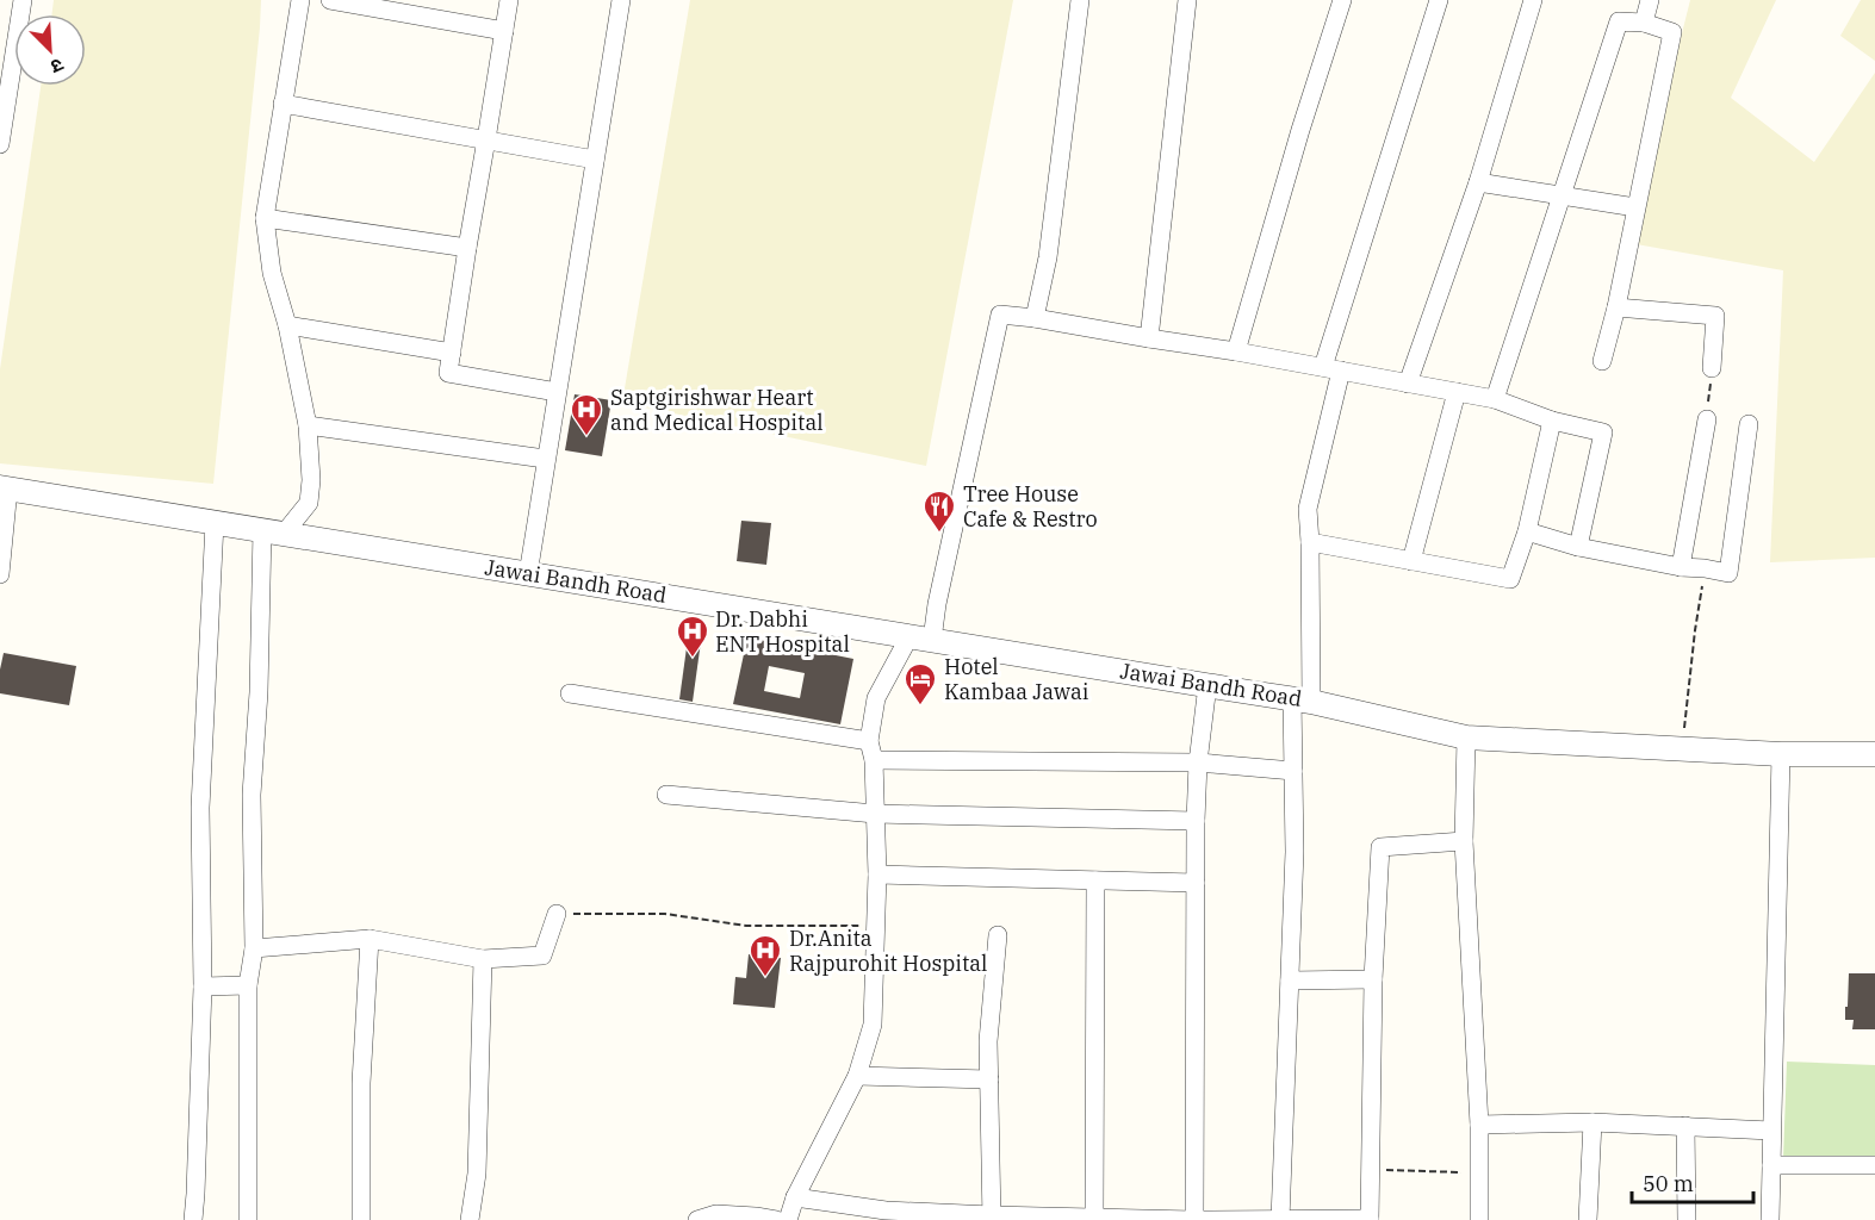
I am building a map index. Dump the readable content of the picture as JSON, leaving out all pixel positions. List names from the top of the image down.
{
  "streets": {
    "street": ["Jawai Bandh Road"]
  },
  "places": {
    "hospital": ["Saptgirishwar Heart and Medical Hospital", "Dr. Dabhi ENT Hospital", "Dr.Anita Rajpurohit Hospital"],
    "restaurant": ["Tree House Cafe & Restro"],
    "hotel": ["Hotel Kambaa Jawai"]
  },
  "scale_bar": "50 m",
  "north": "bottom right"
}
